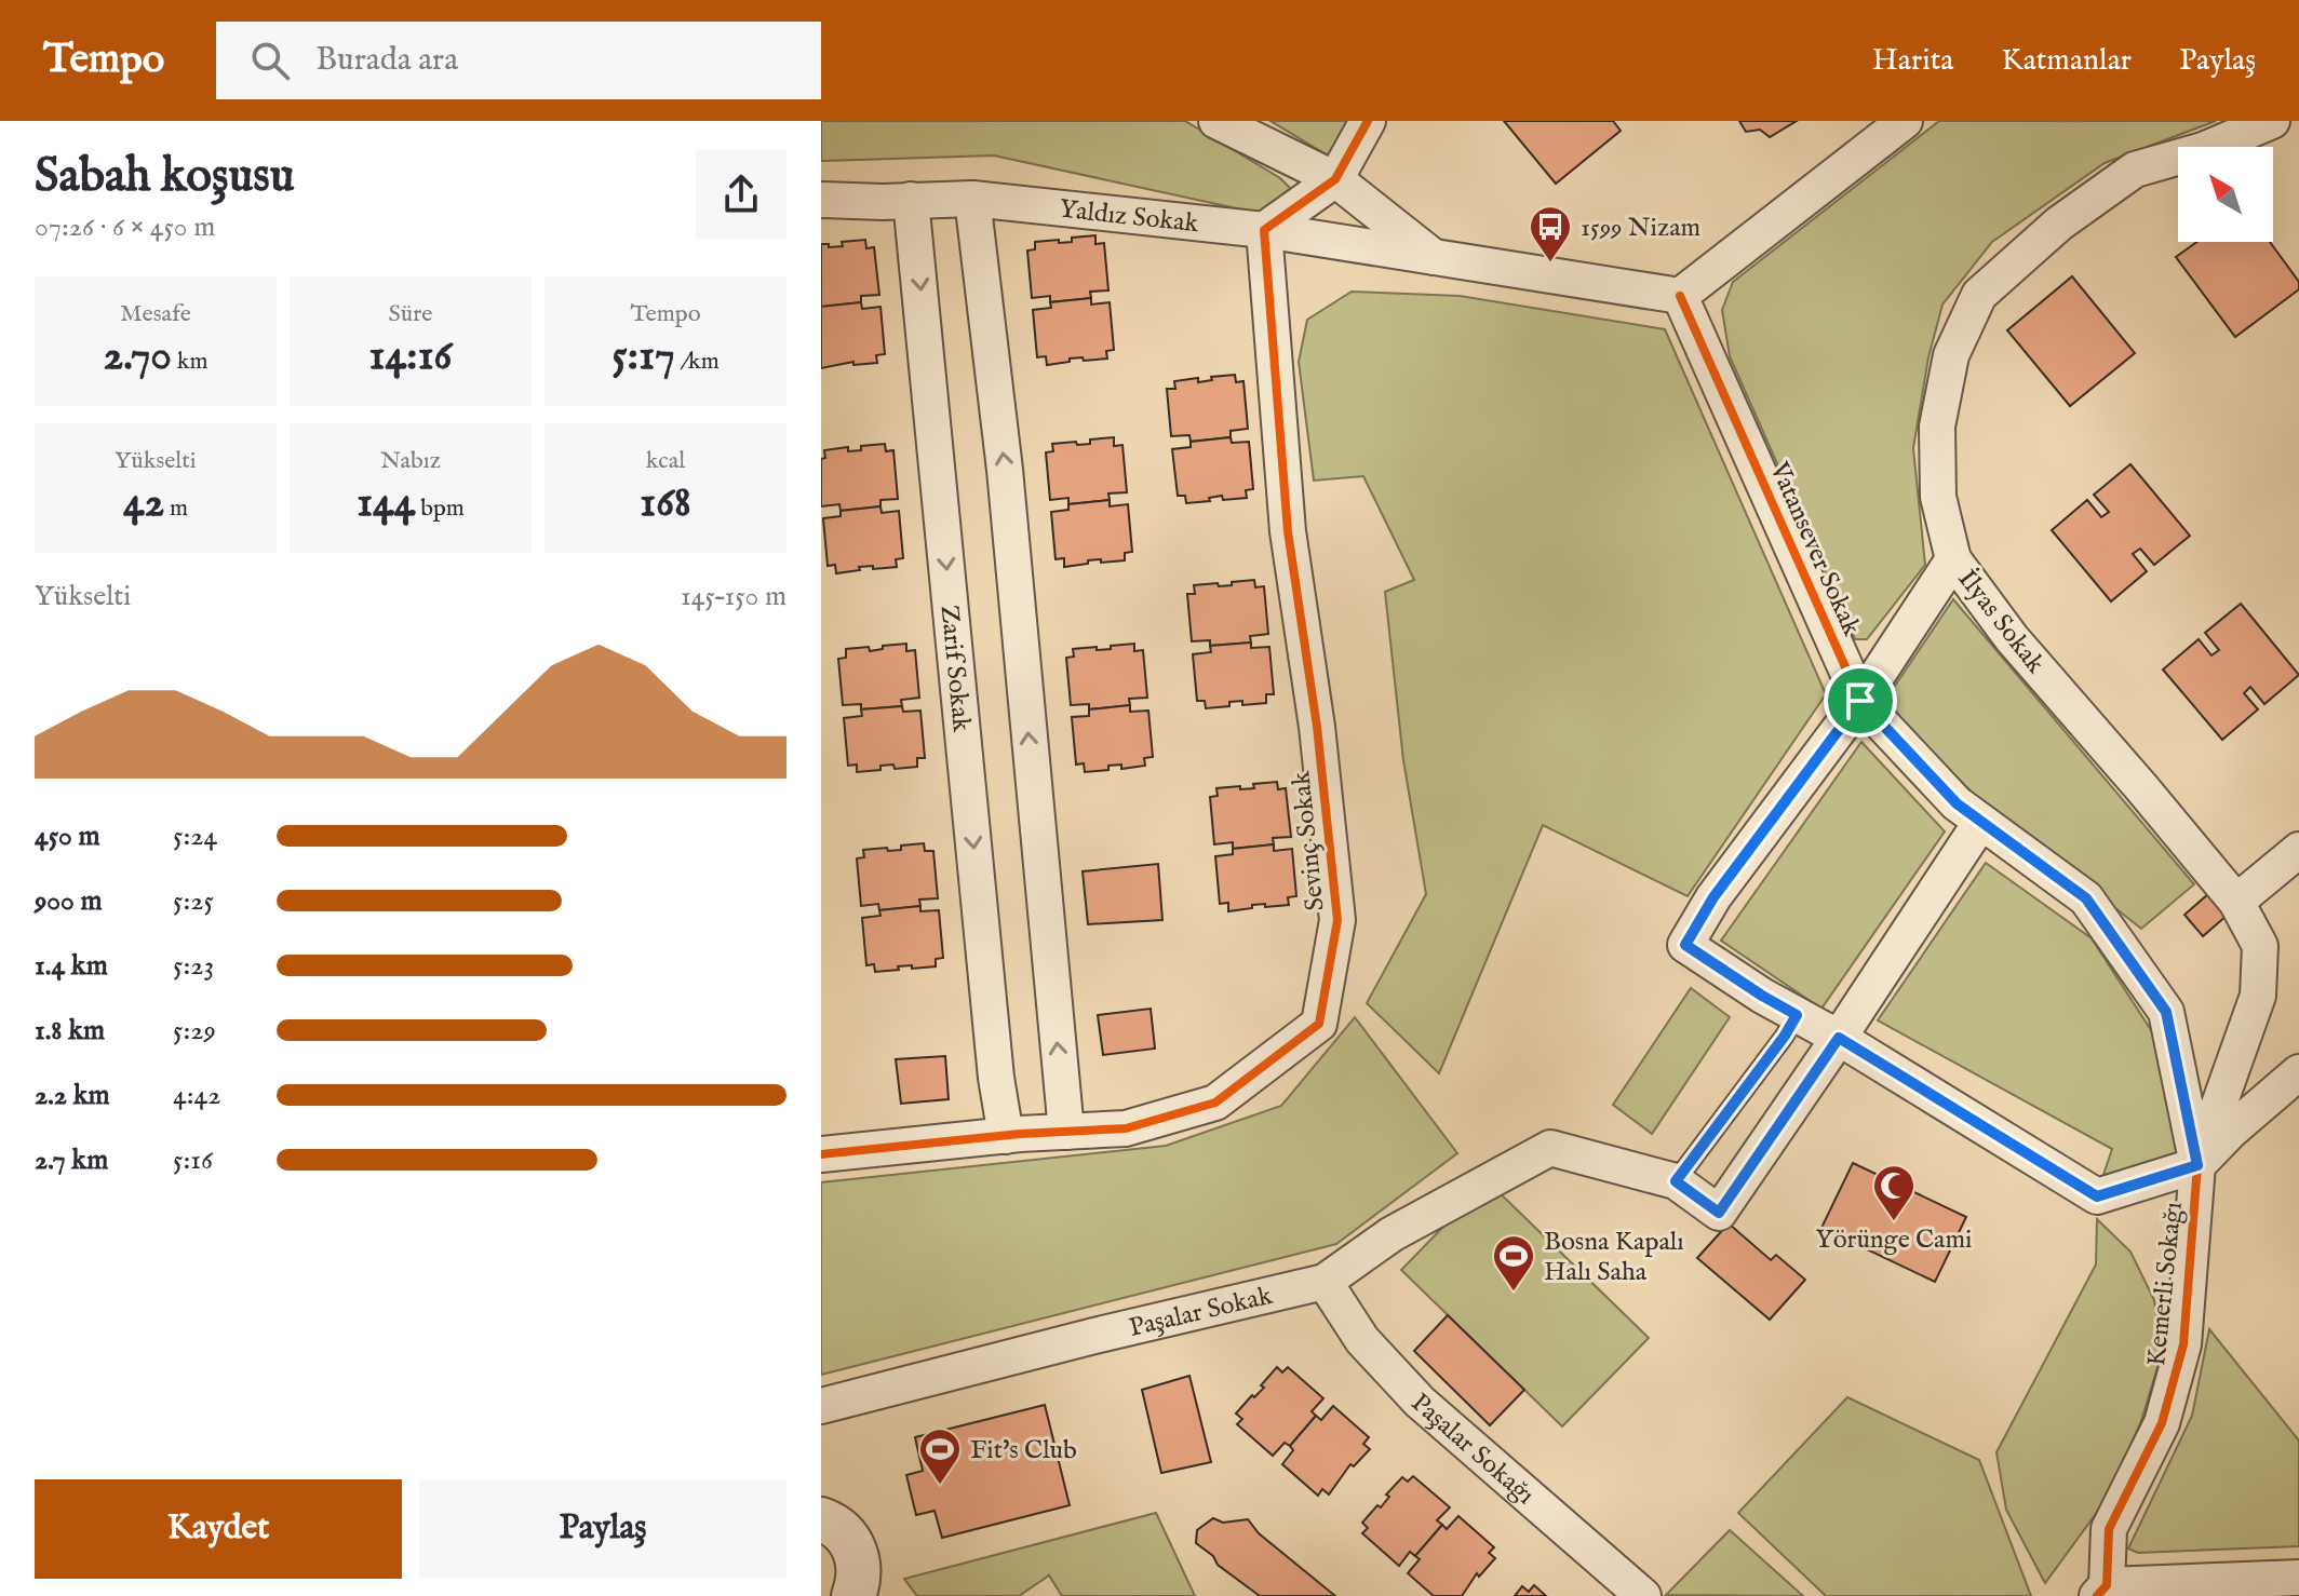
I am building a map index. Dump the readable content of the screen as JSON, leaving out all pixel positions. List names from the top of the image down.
{
  "streets": {
    "street": [
      "Yaldız Sokak",
      "Vatansever Sokak",
      "İlyas Sokak",
      "Zarif Sokak",
      "Sevinç Sokak",
      "Kemerli Sokağı",
      "Paşalar Sokak",
      "Paşalar Sokağı"
    ]
  },
  "crossings": [
    ["Yaldız Sokak", "Vatansever Sokak"],
    ["Yaldız Sokak", "Zarif Sokak"],
    ["Yaldız Sokak", "Sevinç Sokak"],
    ["Vatansever Sokak", "İlyas Sokak"],
    ["Vatansever Sokak", "Kemerli Sokağı"],
    ["İlyas Sokak", "Kemerli Sokağı"],
    ["Zarif Sokak", "Sevinç Sokak"],
    ["Paşalar Sokak", "Paşalar Sokağı"]
  ],
  "places": {
    "bus stop": ["1599 Nizam"],
    "mosque": ["Yörünge Cami"],
    "sports": ["Bosna Kapalı Halı Saha", "Fit's Club"]
  },
  "north": "top left",
  "page": {
    "header": "Tempo",
    "search": "Burada ara",
    "nav": ["Harita", "Katmanlar", "Paylaş"],
    "heading": ["Sabah koşusu", "07:26 · 6 × 450 m"],
    "stats": [
      ["Mesafe", "2.70 km"],
      ["Süre", "14:16"],
      ["Tempo", "5:17 /km"],
      ["Yükselti", "42 m"],
      ["Nabız", "144 bpm"],
      ["kcal", "168"]
    ],
    "chart": ["Yükselti", "145–150 m"],
    "list": [
      {
        "name": "450 m",
        "note": "5:24"
      },
      {
        "name": "900 m",
        "note": "5:25"
      },
      {
        "name": "1.4 km",
        "note": "5:23"
      },
      {
        "name": "1.8 km",
        "note": "5:29"
      },
      {
        "name": "2.2 km",
        "note": "4:42"
      },
      {
        "name": "2.7 km",
        "note": "5:16"
      }
    ],
    "buttons": ["Kaydet", "Paylaş"]
  }
}
